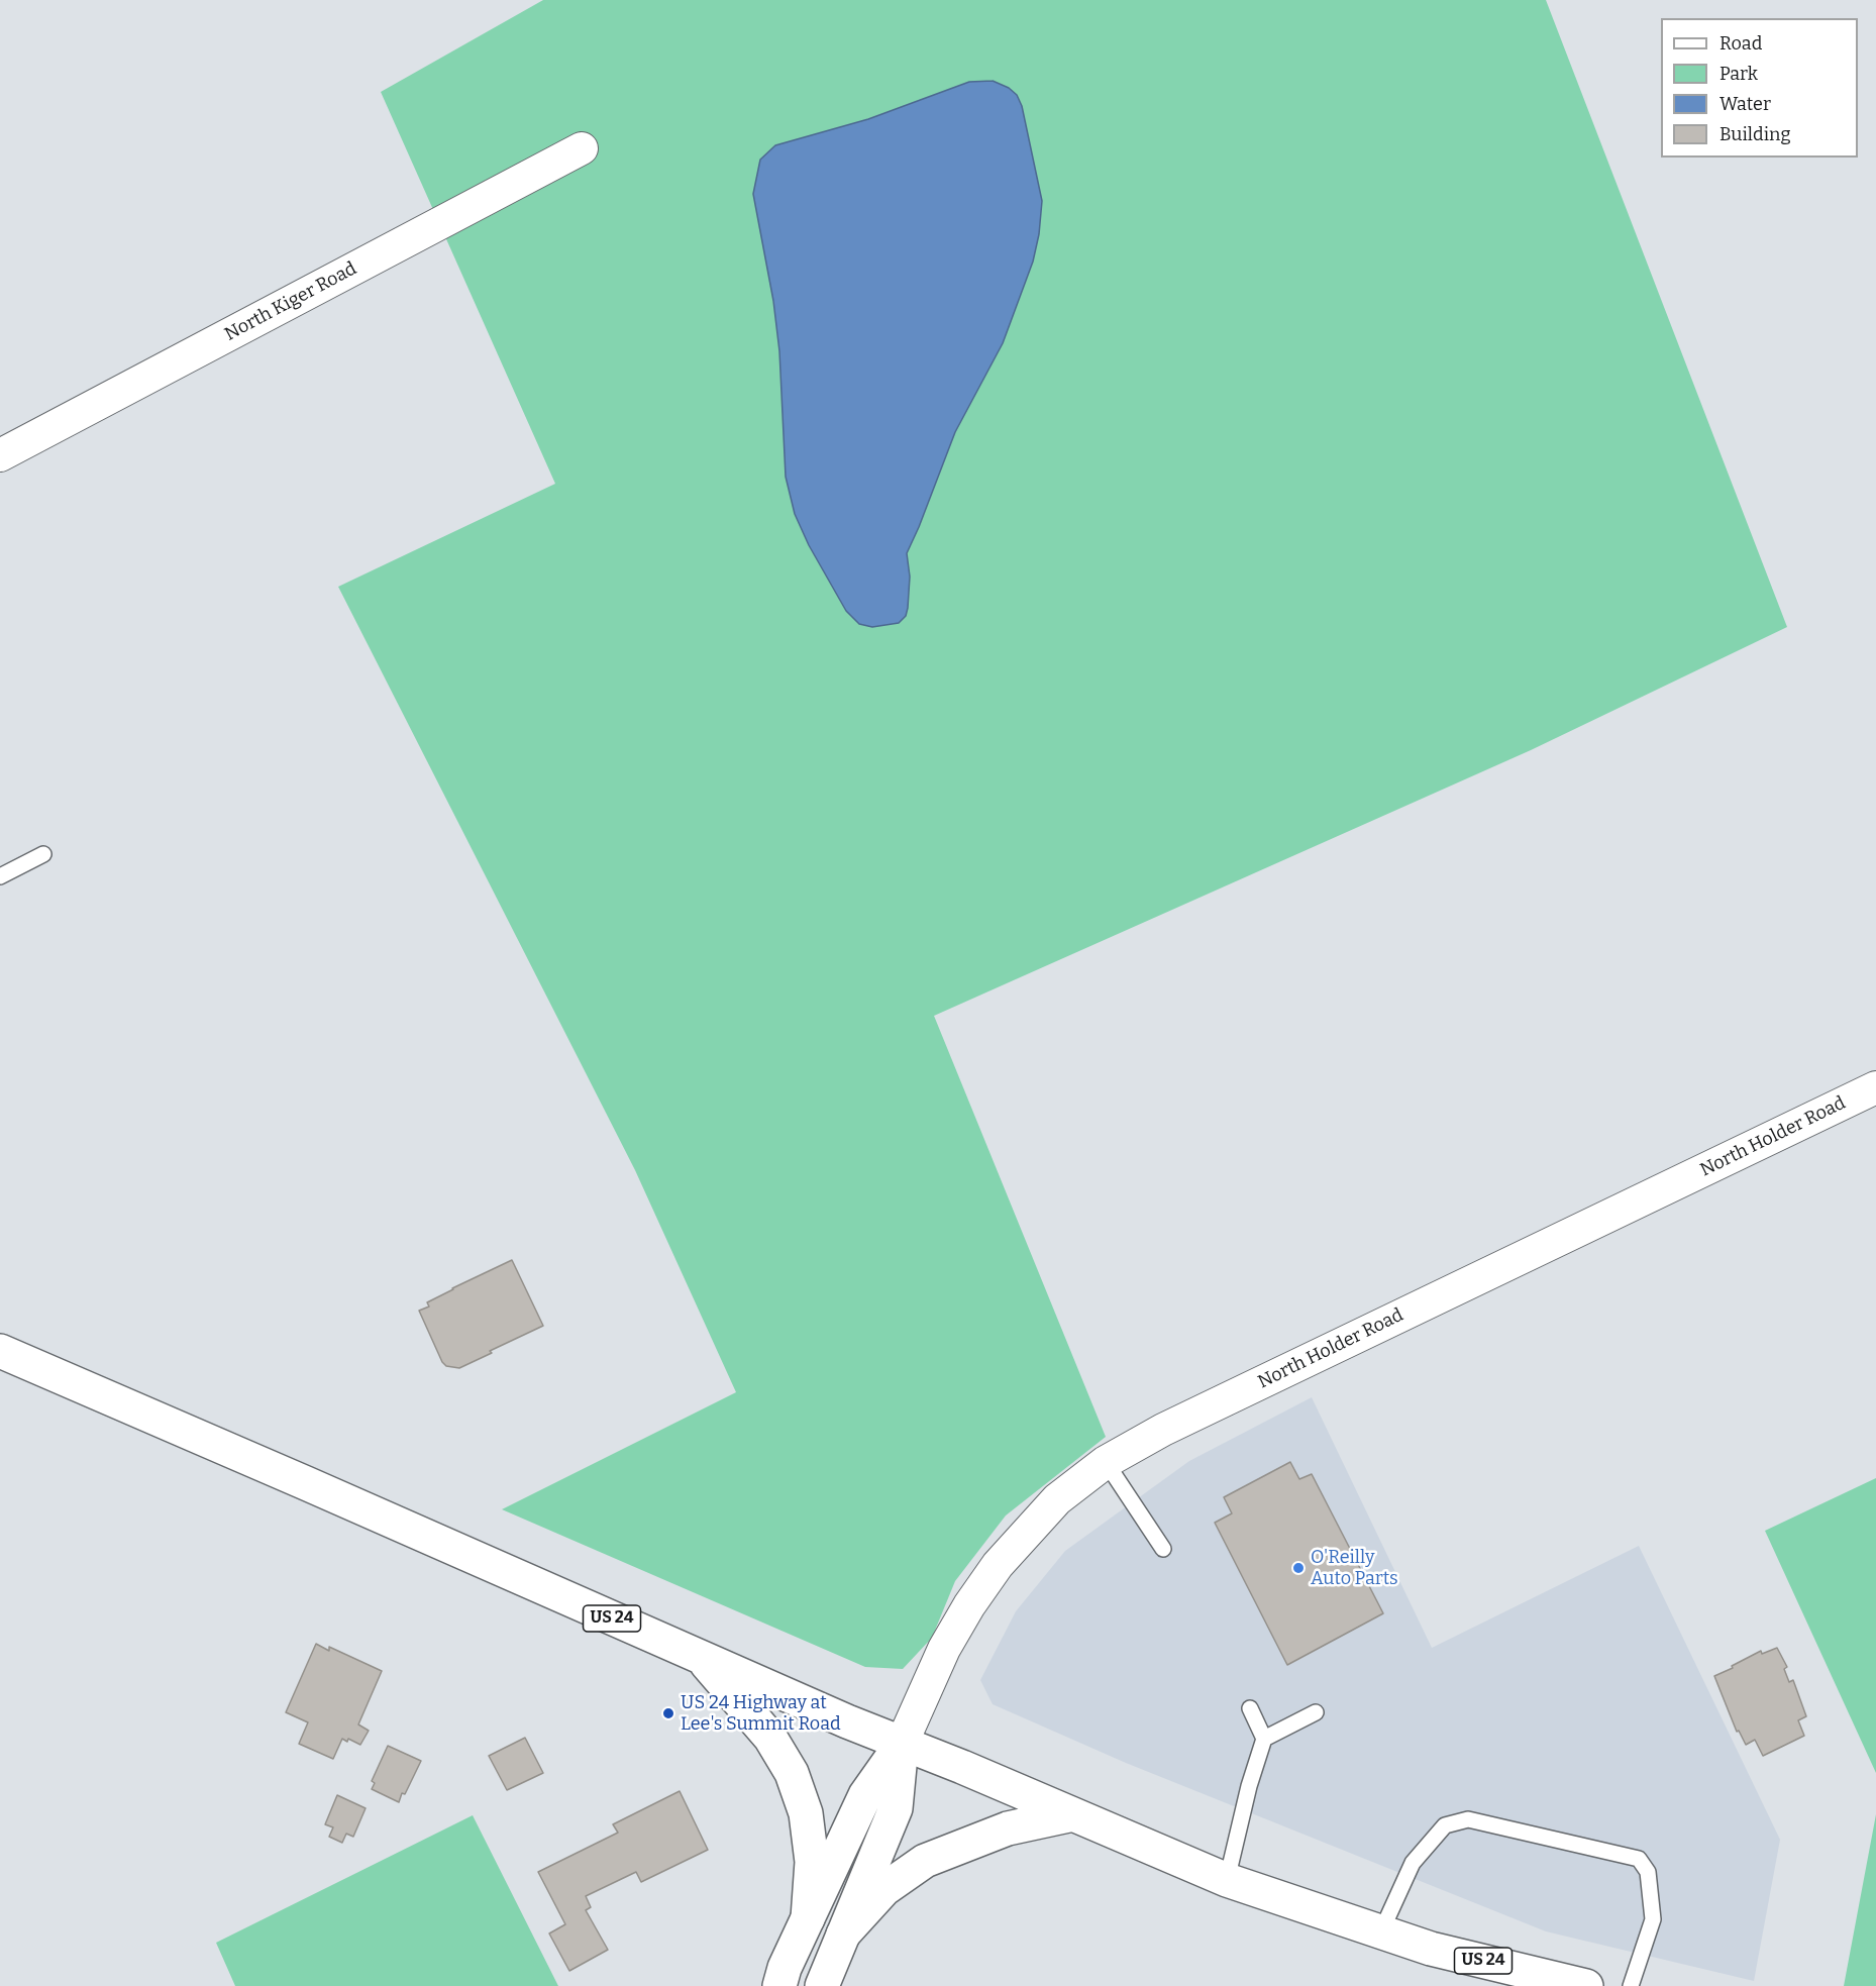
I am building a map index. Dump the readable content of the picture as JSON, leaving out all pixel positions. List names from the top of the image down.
{
  "streets": {
    "main road": ["US 24"],
    "street": ["North Kiger Road", "North Holder Road"]
  },
  "crossings": [
    ["North Holder Road", "US 24"]
  ],
  "places": ["O'Reilly Auto Parts", "US 24 Highway at Lee's Summit Road"],
  "legend": [
    "Road",
    "Park",
    "Water",
    "Building"
  ]
}
